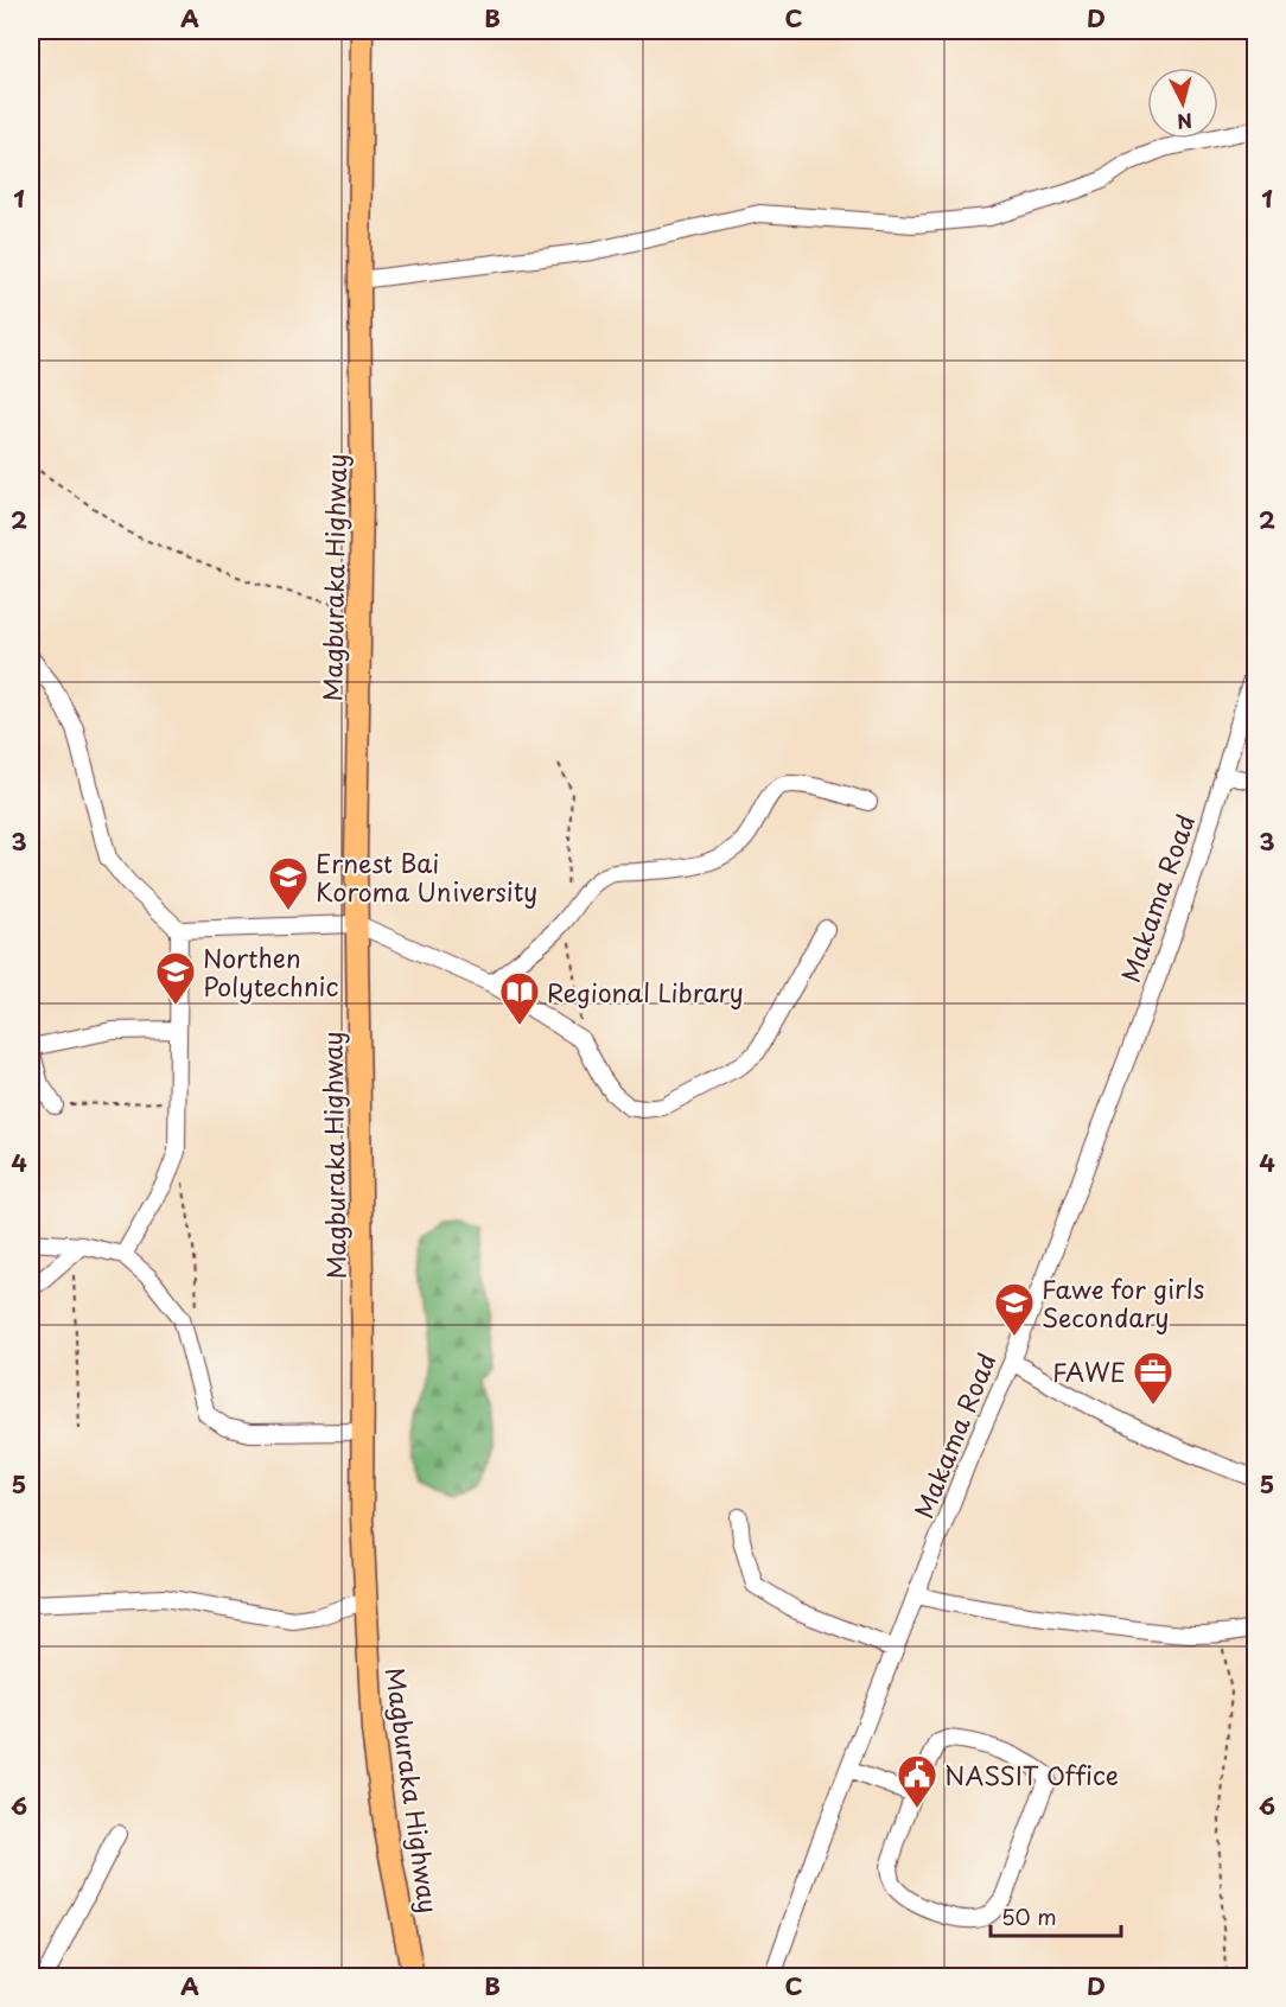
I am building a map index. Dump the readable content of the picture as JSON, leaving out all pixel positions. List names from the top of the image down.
{
  "streets": {
    "main road": ["Magburaka Highway"],
    "street": ["Makama Road"]
  },
  "places": {
    "school or university": ["Ernest Bai Koroma University", "Northen Polytechnic", "Fawe for girls Secondary"],
    "library": ["Regional Library"],
    "office": ["FAWE"],
    "public building": ["NASSIT Office"]
  },
  "scale_bar": "50 m",
  "north": "bottom",
  "grid": {
    "columns": [
      "A",
      "B",
      "C",
      "D"
    ],
    "rows": [
      "1",
      "2",
      "3",
      "4",
      "5",
      "6"
    ]
  }
}
